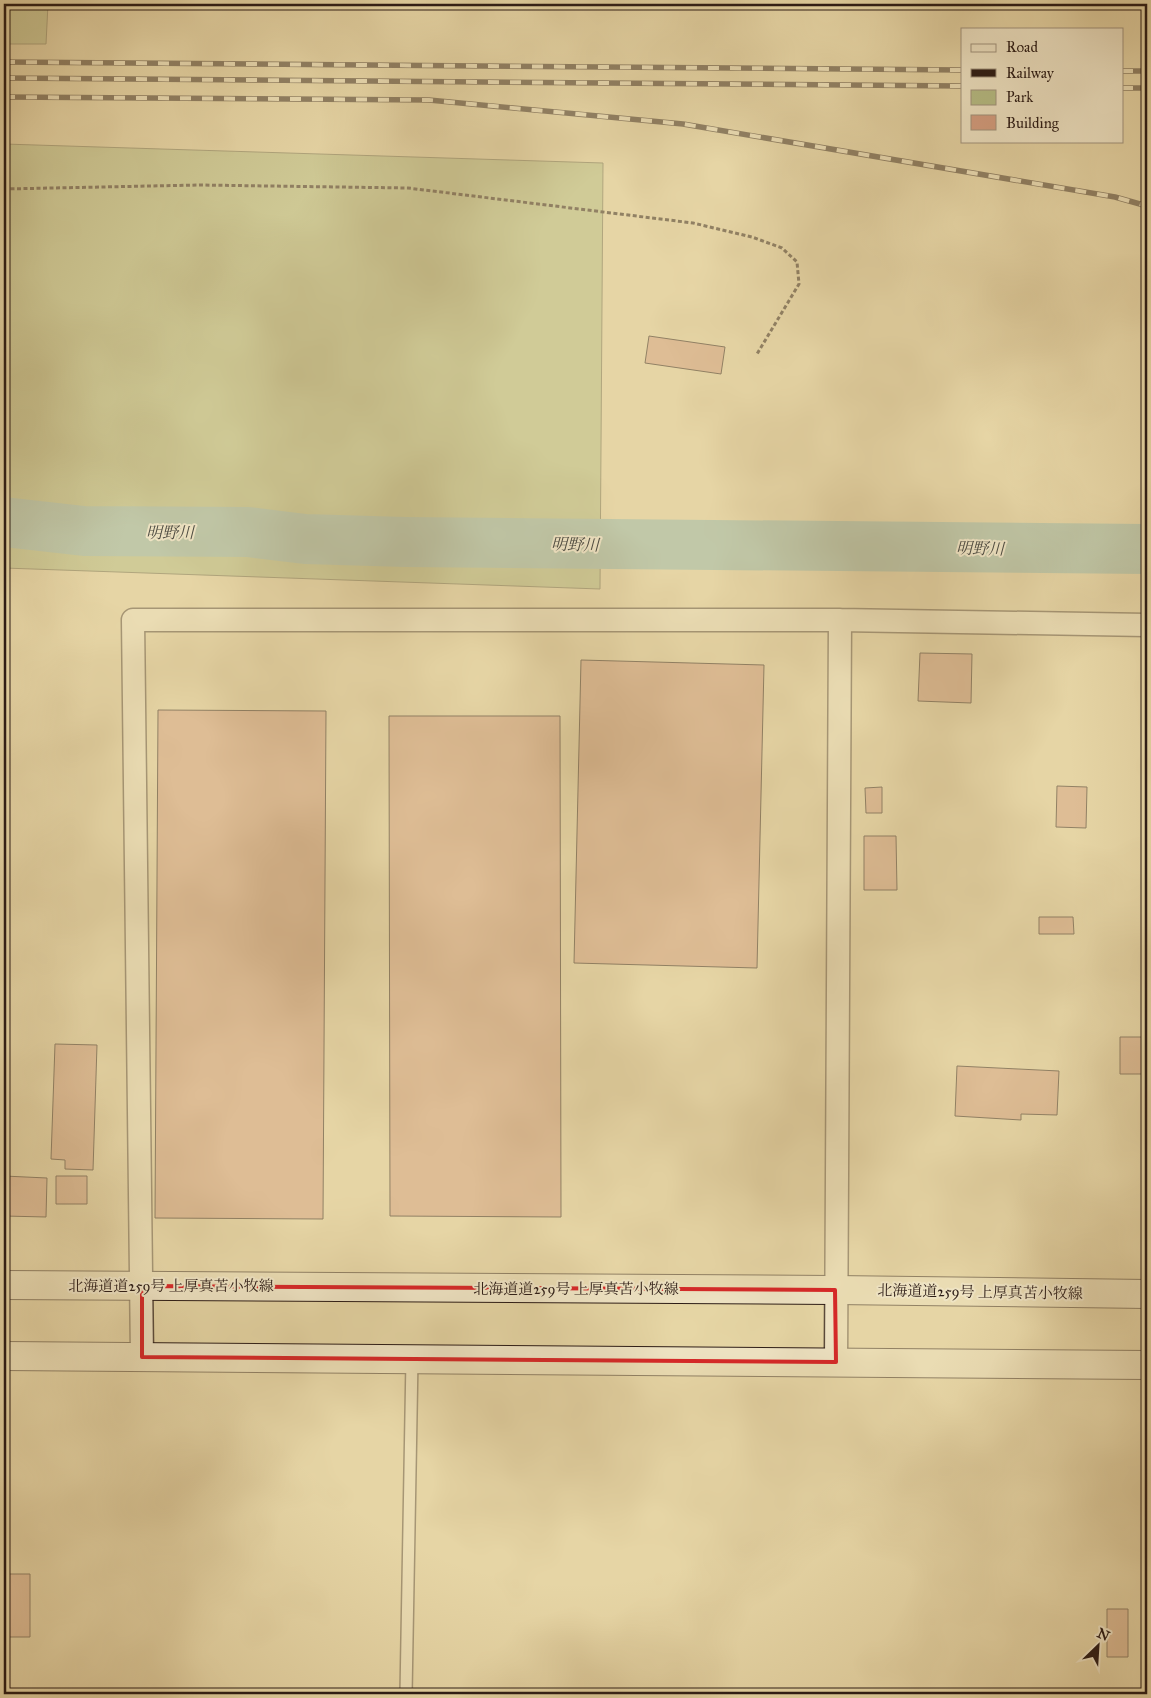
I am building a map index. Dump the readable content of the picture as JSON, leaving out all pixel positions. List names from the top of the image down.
{
  "streets": {
    "main road": ["北海道道259号 上厚真苫小牧線"]
  },
  "water": ["明野川"],
  "legend": [
    "Road",
    "Railway",
    "Park",
    "Building"
  ],
  "north": "top right"
}
